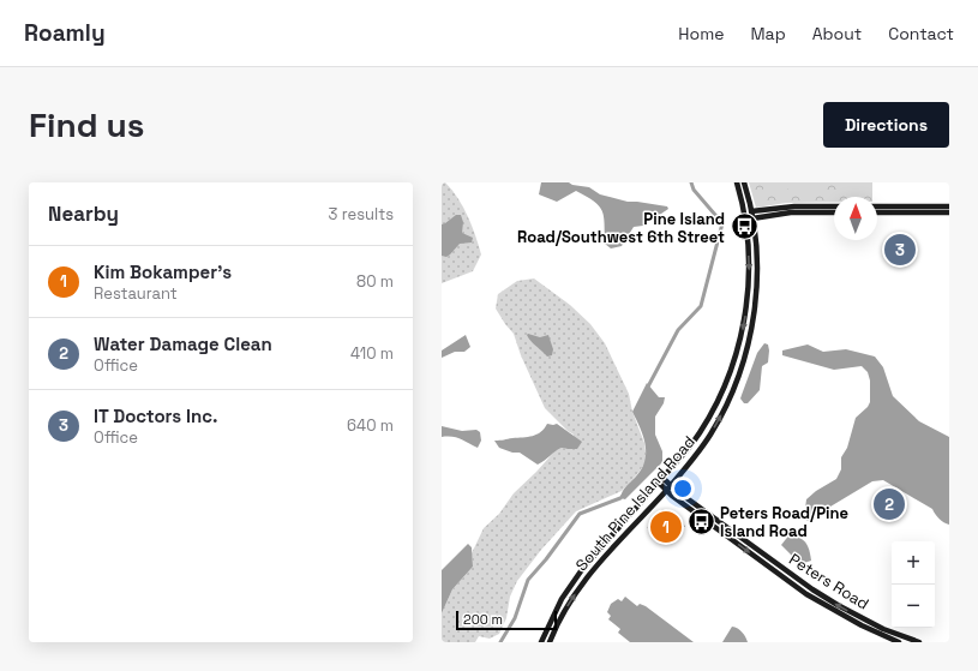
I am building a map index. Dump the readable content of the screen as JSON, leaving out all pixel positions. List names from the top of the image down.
{
  "streets": {
    "main road": ["South Pine Island Road", "Peters Road"]
  },
  "crossings": [
    ["South Pine Island Road", "Peters Road"]
  ],
  "places": {
    "bus stop": ["Pine Island Road/Southwest 6th Street", "Peters Road/Pine Island Road"]
  },
  "scale_bar": "200 m",
  "north": "top",
  "page": {
    "header": "Roamly",
    "nav": [
      "Home",
      "Map",
      "About",
      "Contact"
    ],
    "buttons": "Directions",
    "title": "Find us",
    "heading": ["Nearby", "3 results"],
    "pins": ["3", "2", "1"],
    "list": [
      {
        "mark": "1",
        "name": "Kim Bokamper's",
        "note": "Restaurant",
        "value": "80 m"
      },
      {
        "mark": "2",
        "name": "Water Damage Clean",
        "note": "Office",
        "value": "410 m"
      },
      {
        "mark": "3",
        "name": "IT Doctors Inc.",
        "note": "Office",
        "value": "640 m"
      }
    ],
    "map_buttons": ["+", "−"],
    "scale": "200 m"
  }
}
